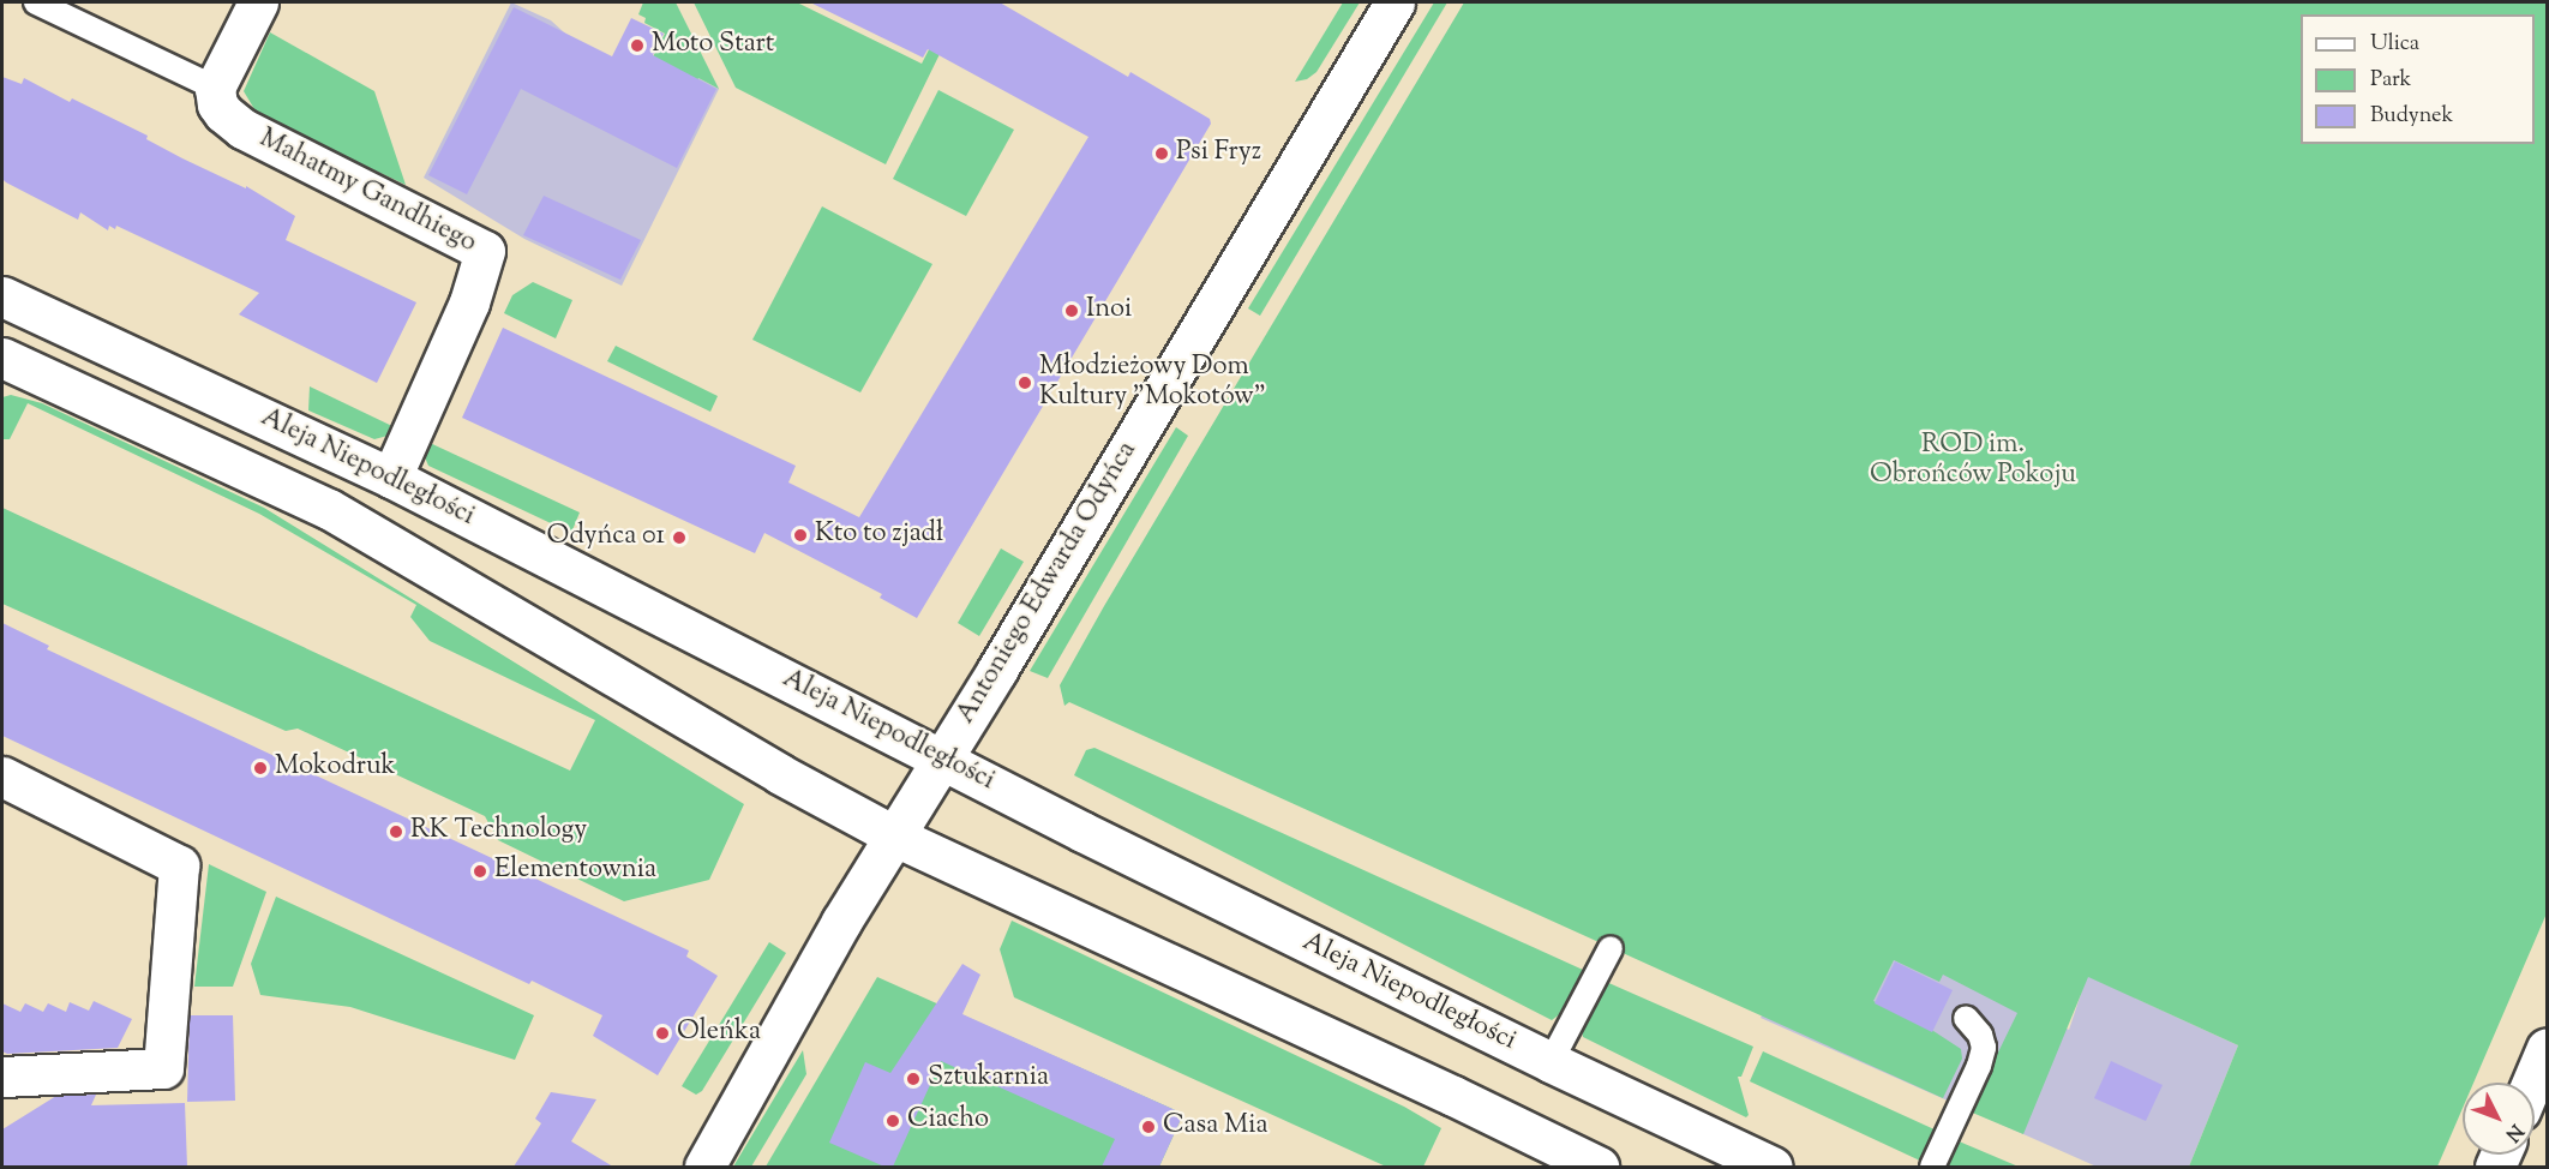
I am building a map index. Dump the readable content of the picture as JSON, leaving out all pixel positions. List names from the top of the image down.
{
  "streets": {
    "main road": ["Mahatmy Gandhiego", "Aleja Niepodległości", "Antoniego Edwarda Odyńca"]
  },
  "crossings": [
    ["Mahatmy Gandhiego", "Aleja Niepodległości"],
    ["Aleja Niepodległości", "Antoniego Edwarda Odyńca"]
  ],
  "parks": ["ROD im. Obrońców Pokoju"],
  "places": [
    "Moto Start",
    "Psi Fryz",
    "Inoi",
    "Młodzieżowy Dom Kultury \"Mokotów\"",
    "Kto to zjadł",
    "Odyńca 01",
    "Mokodruk",
    "RK Technology",
    "Elementownia",
    "Oleńka",
    "Sztukarnia",
    "Ciacho",
    "Casa Mia"
  ],
  "legend": ["Ulica", "Park", "Budynek"],
  "north": "bottom right"
}
